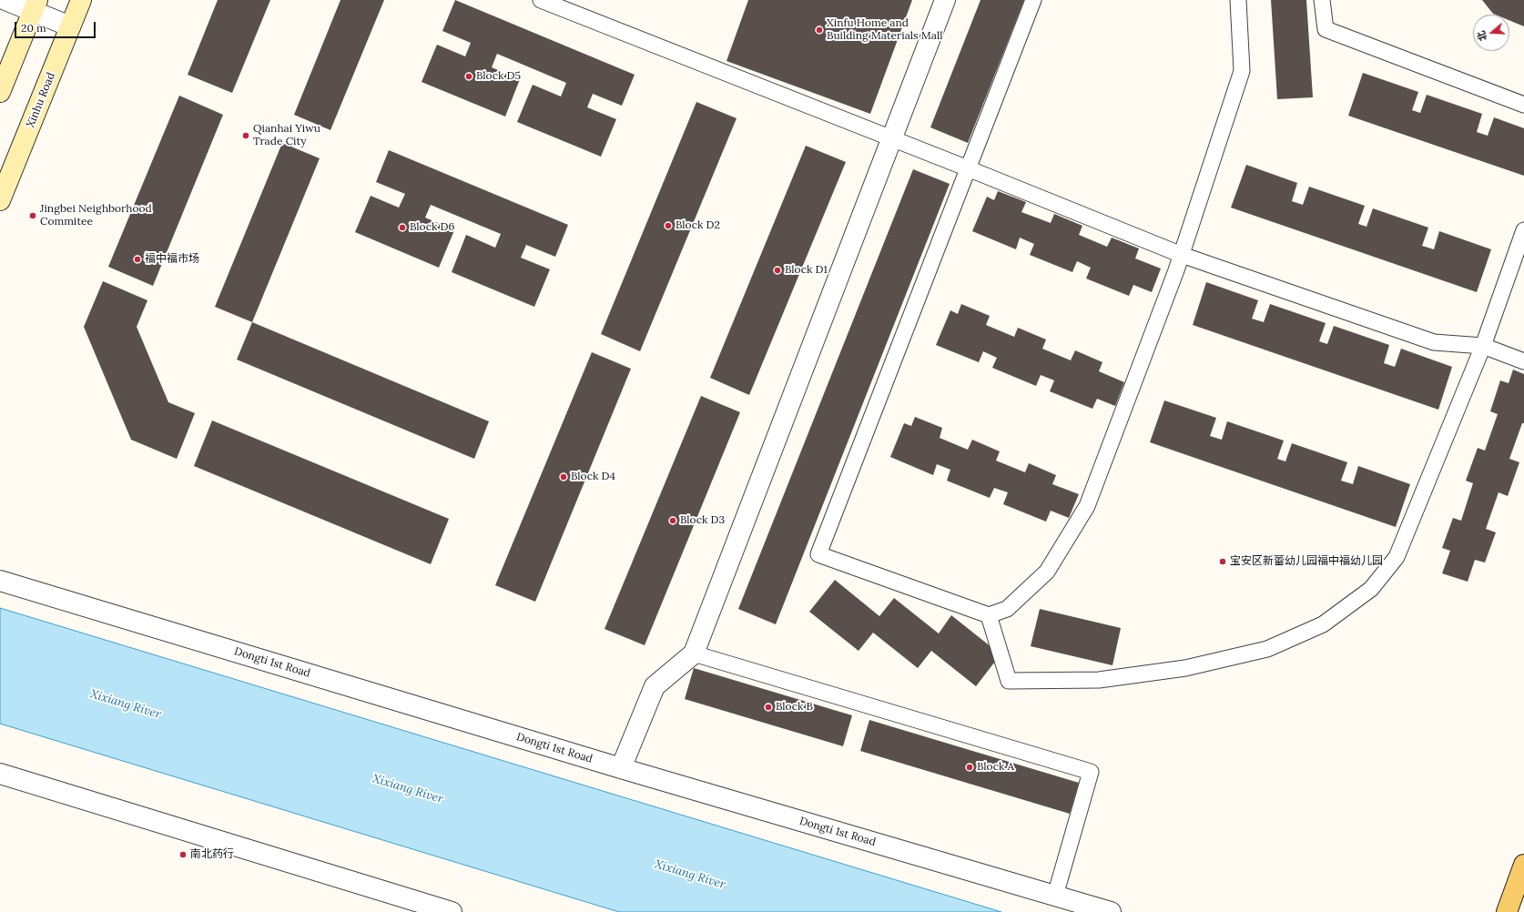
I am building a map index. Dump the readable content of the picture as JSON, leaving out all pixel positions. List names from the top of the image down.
{
  "streets": {
    "main road": ["Xinhu Road"],
    "street": ["Dongti 1st Road"]
  },
  "water": ["Xixiang River"],
  "places": [
    "Xinfu Home and Building Materials Mall",
    "Block D5",
    "Qianhai Yiwu Trade City",
    "Jingbei Neighborhood Commitee",
    "Block D2",
    "Block D6",
    "福中福市场",
    "Block D1",
    "Block D4",
    "Block D3",
    "宝安区新蕾幼儿园福中福幼儿园",
    "Block B",
    "Block A",
    "南北药行"
  ],
  "scale_bar": "20 m",
  "north": "left"
}
